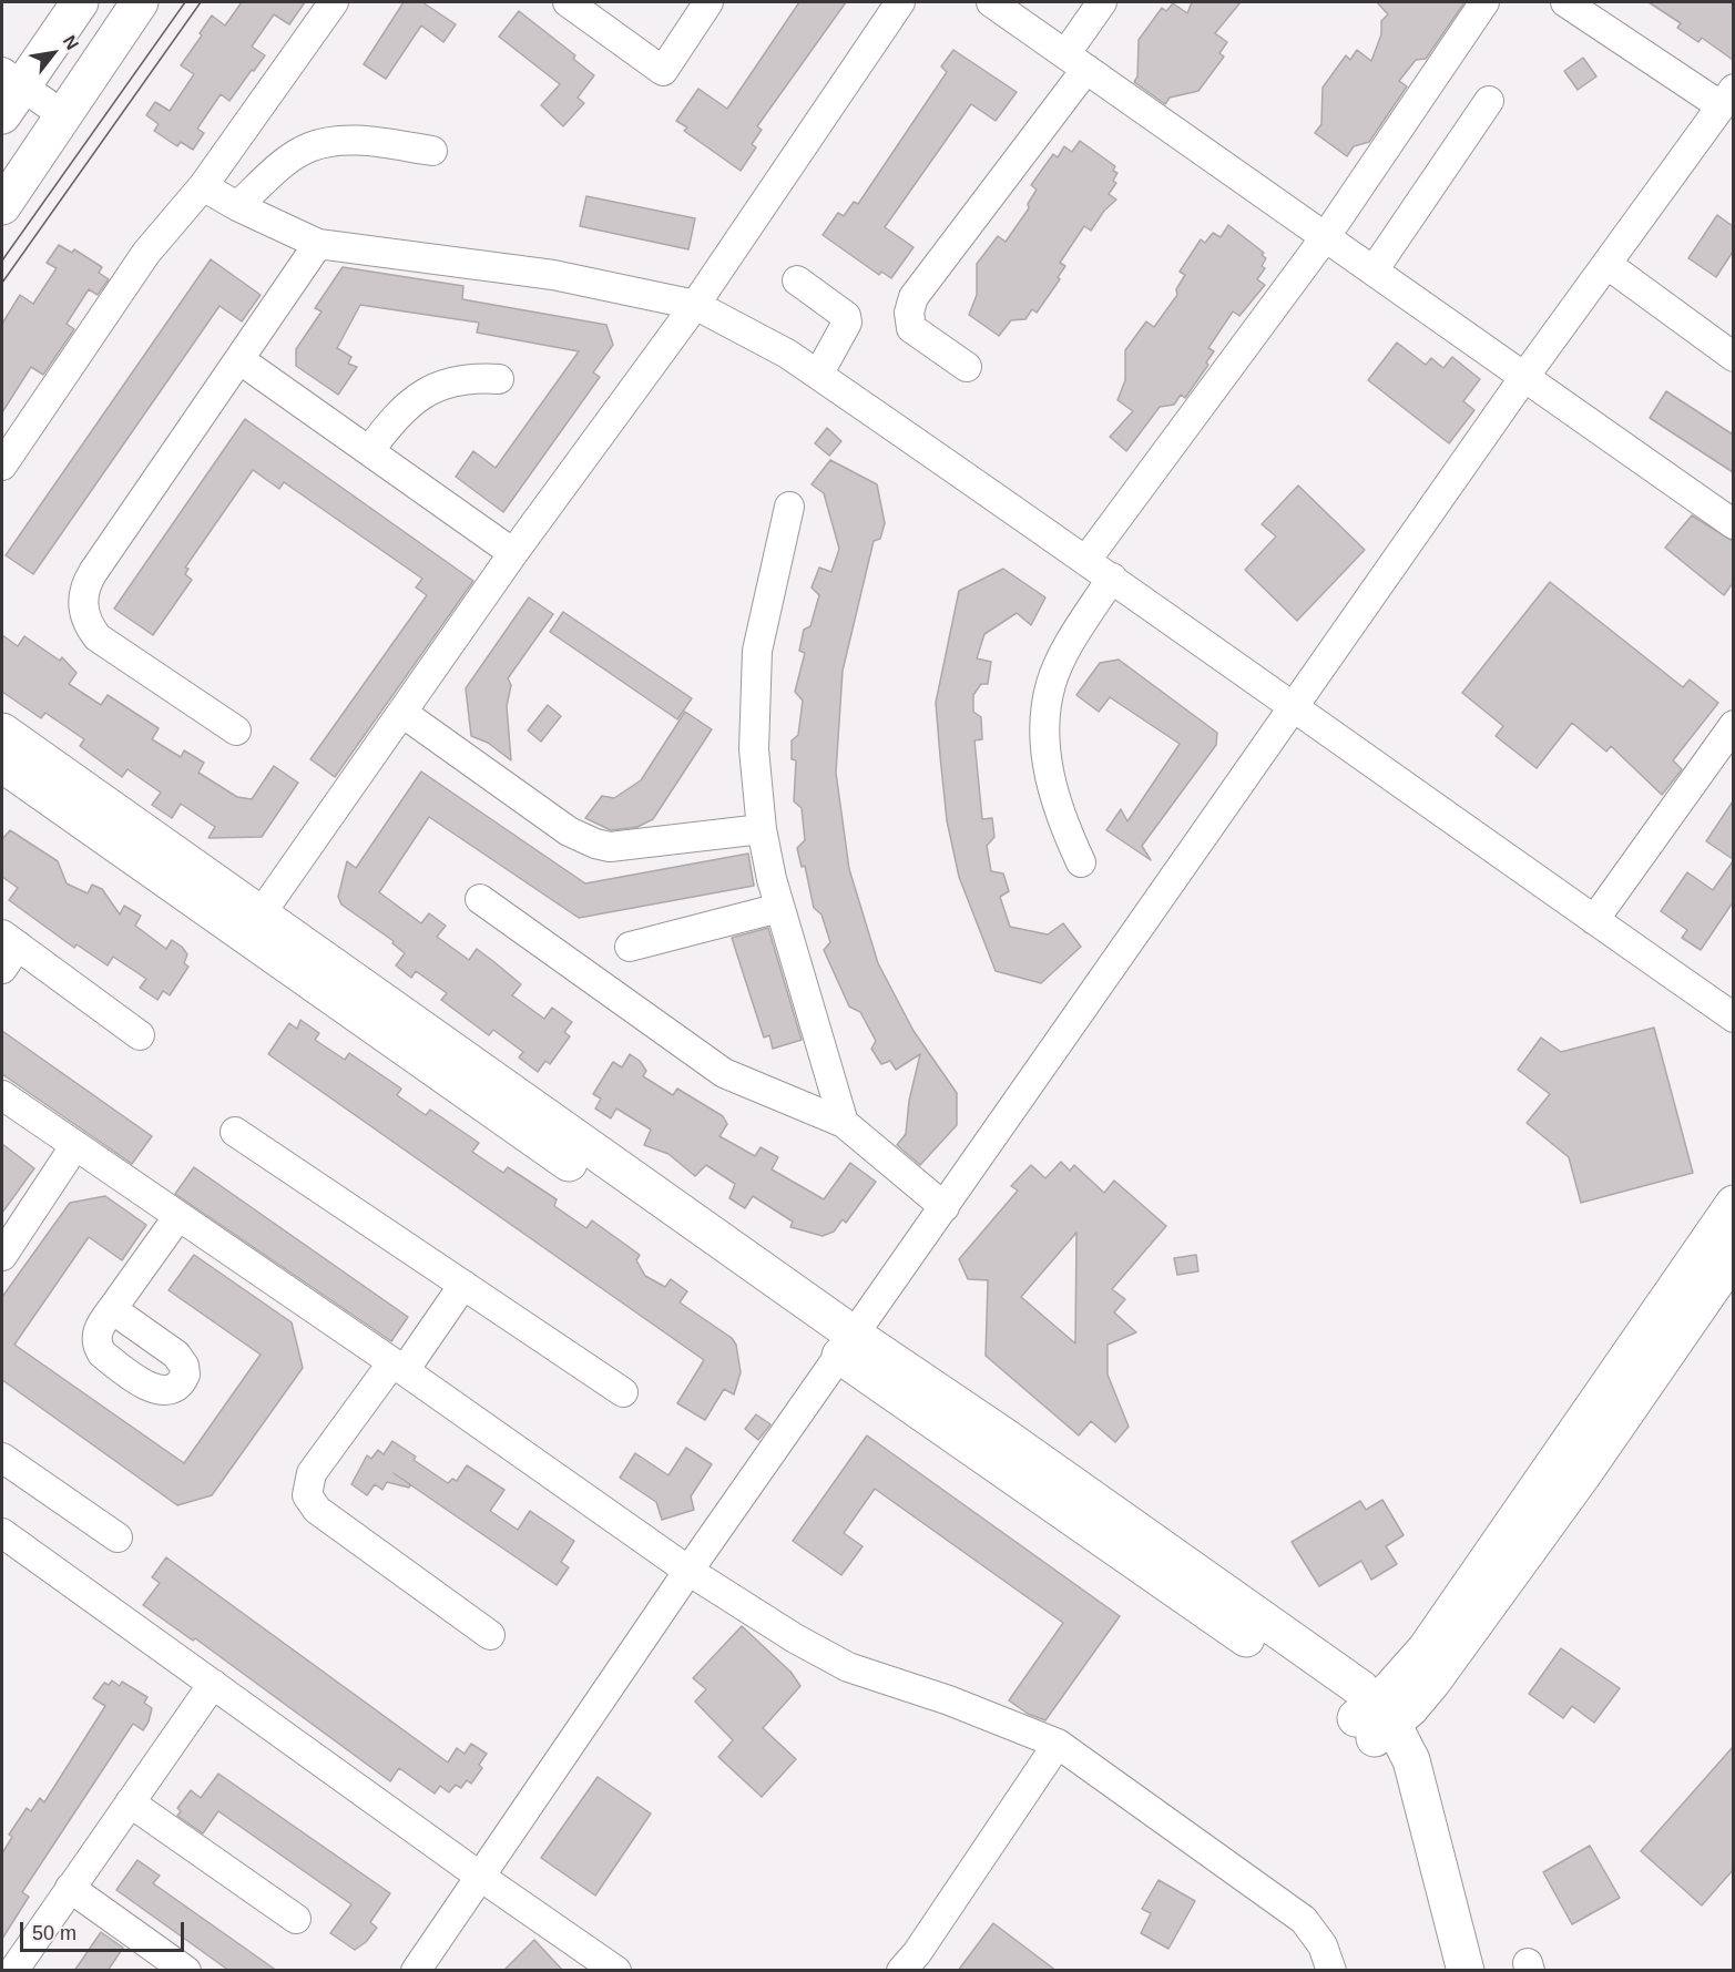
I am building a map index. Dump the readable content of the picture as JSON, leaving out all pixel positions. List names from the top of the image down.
{
  "scale_bar": "50 m",
  "north": "top right"
}
